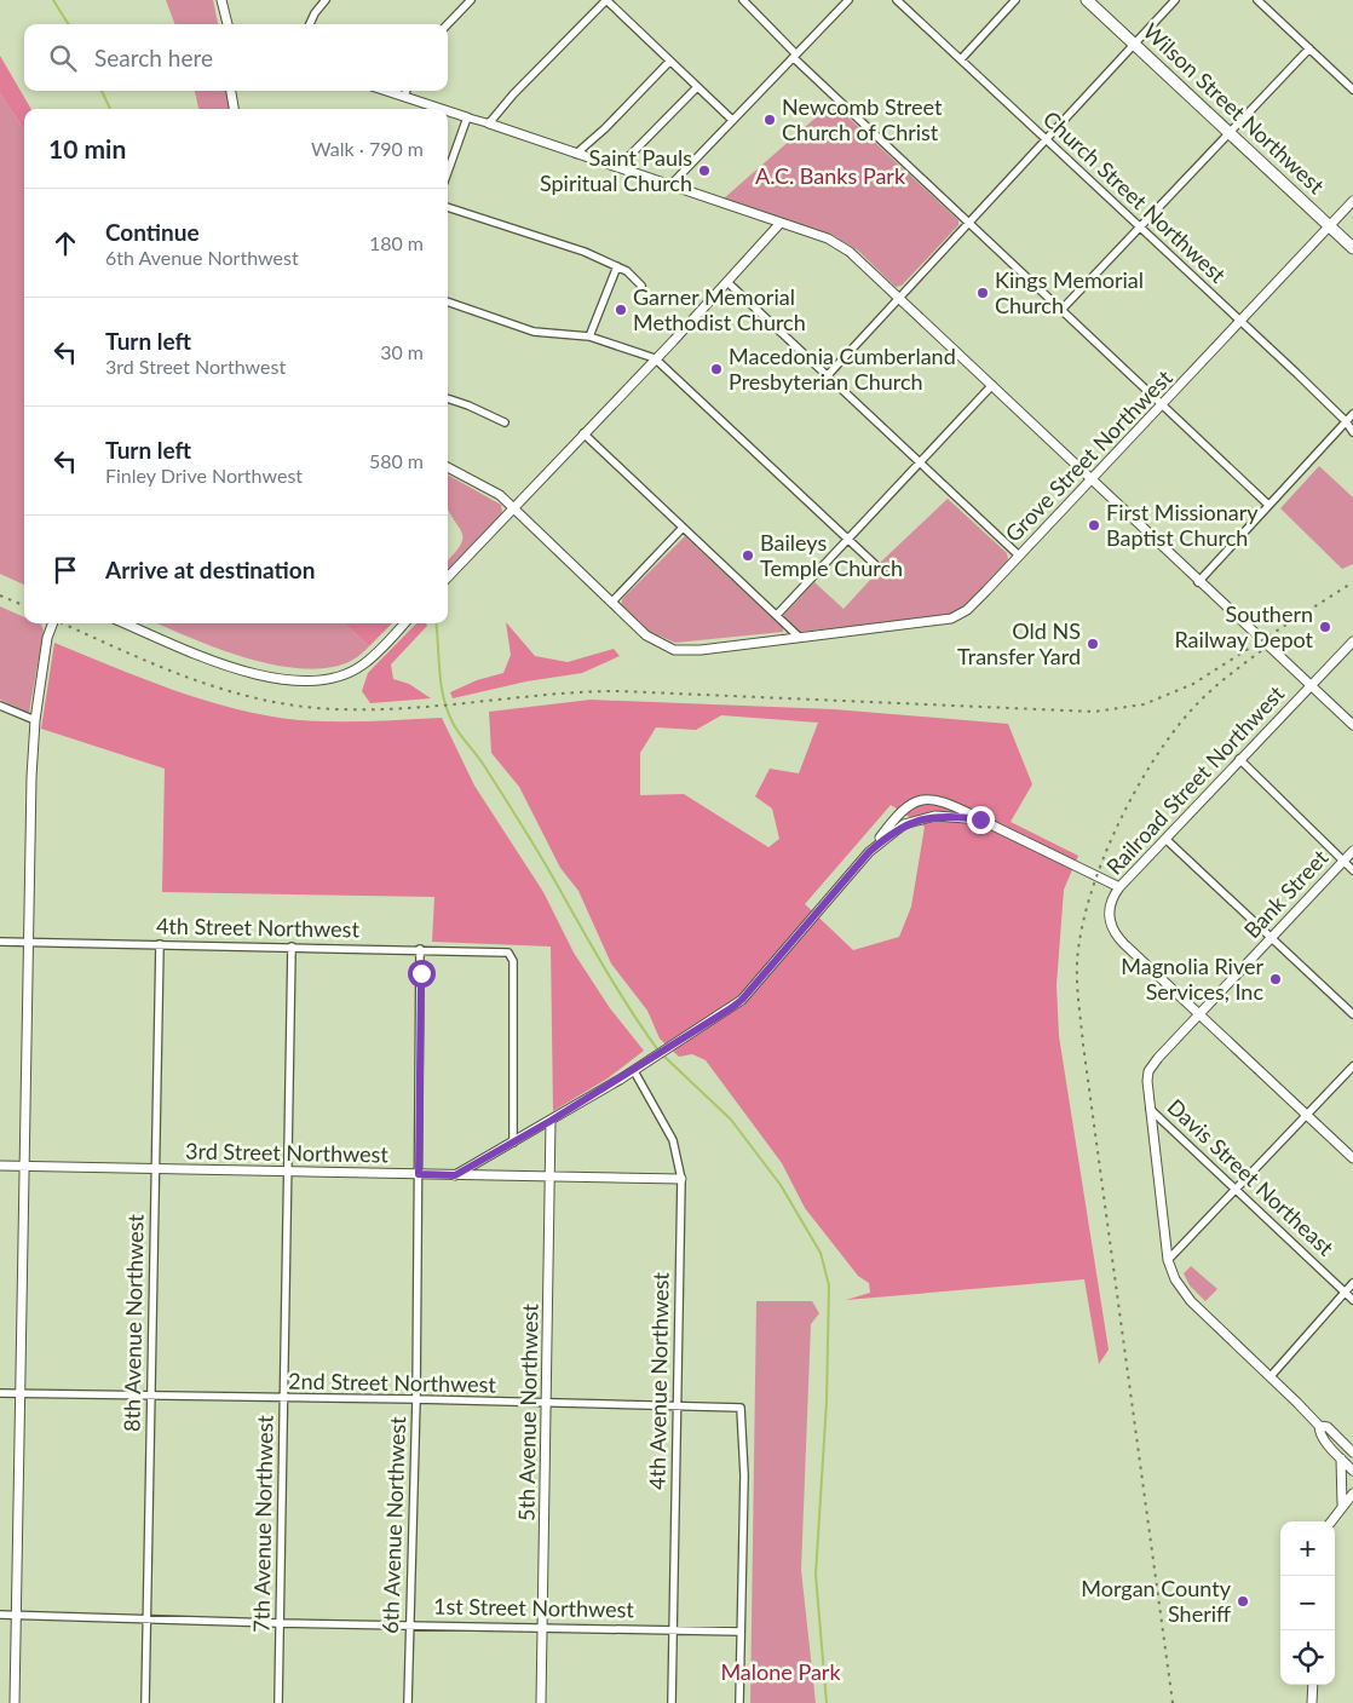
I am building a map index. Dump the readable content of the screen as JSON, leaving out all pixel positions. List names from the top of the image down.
{
  "streets": {
    "highway": ["Wilson Street Northwest"],
    "street": [
      "Church Street Northwest",
      "Grove Street Northwest",
      "Railroad Street Northwest",
      "Bank Street",
      "4th Street Northwest",
      "3rd Street Northwest",
      "Davis Street Northeast",
      "8th Avenue Northwest",
      "4th Avenue Northwest",
      "2nd Street Northwest",
      "5th Avenue Northwest",
      "7th Avenue Northwest",
      "6th Avenue Northwest",
      "1st Street Northwest"
    ]
  },
  "crossings": [
    ["Wilson Street Northwest", "Grove Street Northwest"],
    ["Church Street Northwest", "Grove Street Northwest"],
    ["Railroad Street Northwest", "Bank Street"],
    ["Bank Street", "Davis Street Northeast"],
    ["4th Street Northwest", "8th Avenue Northwest"],
    ["4th Street Northwest", "7th Avenue Northwest"],
    ["4th Street Northwest", "6th Avenue Northwest"],
    ["3rd Street Northwest", "8th Avenue Northwest"],
    ["3rd Street Northwest", "4th Avenue Northwest"],
    ["3rd Street Northwest", "5th Avenue Northwest"],
    ["3rd Street Northwest", "7th Avenue Northwest"],
    ["3rd Street Northwest", "6th Avenue Northwest"],
    ["8th Avenue Northwest", "2nd Street Northwest"],
    ["8th Avenue Northwest", "1st Street Northwest"],
    ["4th Avenue Northwest", "2nd Street Northwest"],
    ["4th Avenue Northwest", "1st Street Northwest"],
    ["2nd Street Northwest", "5th Avenue Northwest"],
    ["2nd Street Northwest", "7th Avenue Northwest"],
    ["2nd Street Northwest", "6th Avenue Northwest"],
    ["2nd Street Northwest", "1st Street Northwest"],
    ["5th Avenue Northwest", "1st Street Northwest"],
    ["7th Avenue Northwest", "1st Street Northwest"],
    ["6th Avenue Northwest", "1st Street Northwest"]
  ],
  "parks": ["A.C. Banks Park", "Malone Park"],
  "places": [
    "Newcomb Street Church of Christ",
    "Saint Pauls Spiritual Church",
    "Kings Memorial Church",
    "Garner Memorial Methodist Church",
    "Macedonia Cumberland Presbyterian Church",
    "First Missionary Baptist Church",
    "Baileys Temple Church",
    "Southern Railway Depot",
    "Old NS Transfer Yard",
    "Magnolia River Services, Inc",
    "Morgan County Sheriff"
  ],
  "page": {
    "search": "Search here",
    "heading": ["10 min", "Walk · 790 m"],
    "list": [
      ["Continue", "6th Avenue Northwest", "180 m"],
      ["Turn left", "3rd Street Northwest", "30 m"],
      ["Turn left", "Finley Drive Northwest", "580 m"],
      "Arrive at destination"
    ],
    "map_buttons": ["+", "−"]
  }
}
